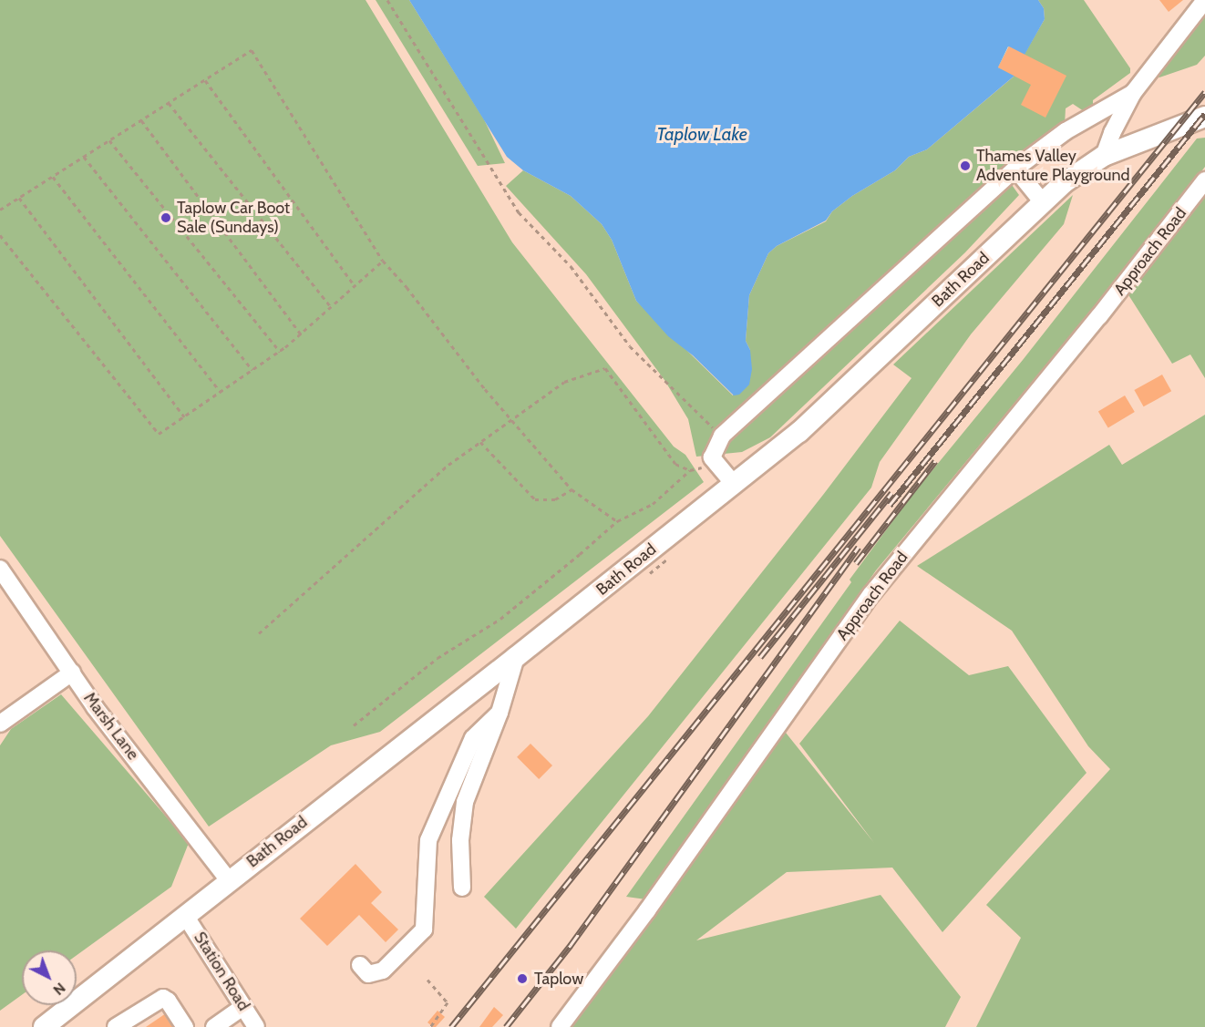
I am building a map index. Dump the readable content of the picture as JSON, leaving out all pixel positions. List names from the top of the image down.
{
  "streets": {
    "main road": ["Bath Road"],
    "street": ["Approach Road", "Marsh Lane", "Station Road"]
  },
  "crossings": [
    ["Bath Road", "Marsh Lane"],
    ["Bath Road", "Station Road"]
  ],
  "water": ["Taplow Lake"],
  "places": ["Thames Valley Adventure Playground", "Taplow Car Boot Sale (Sundays)", "Taplow"],
  "north": "bottom right"
}
